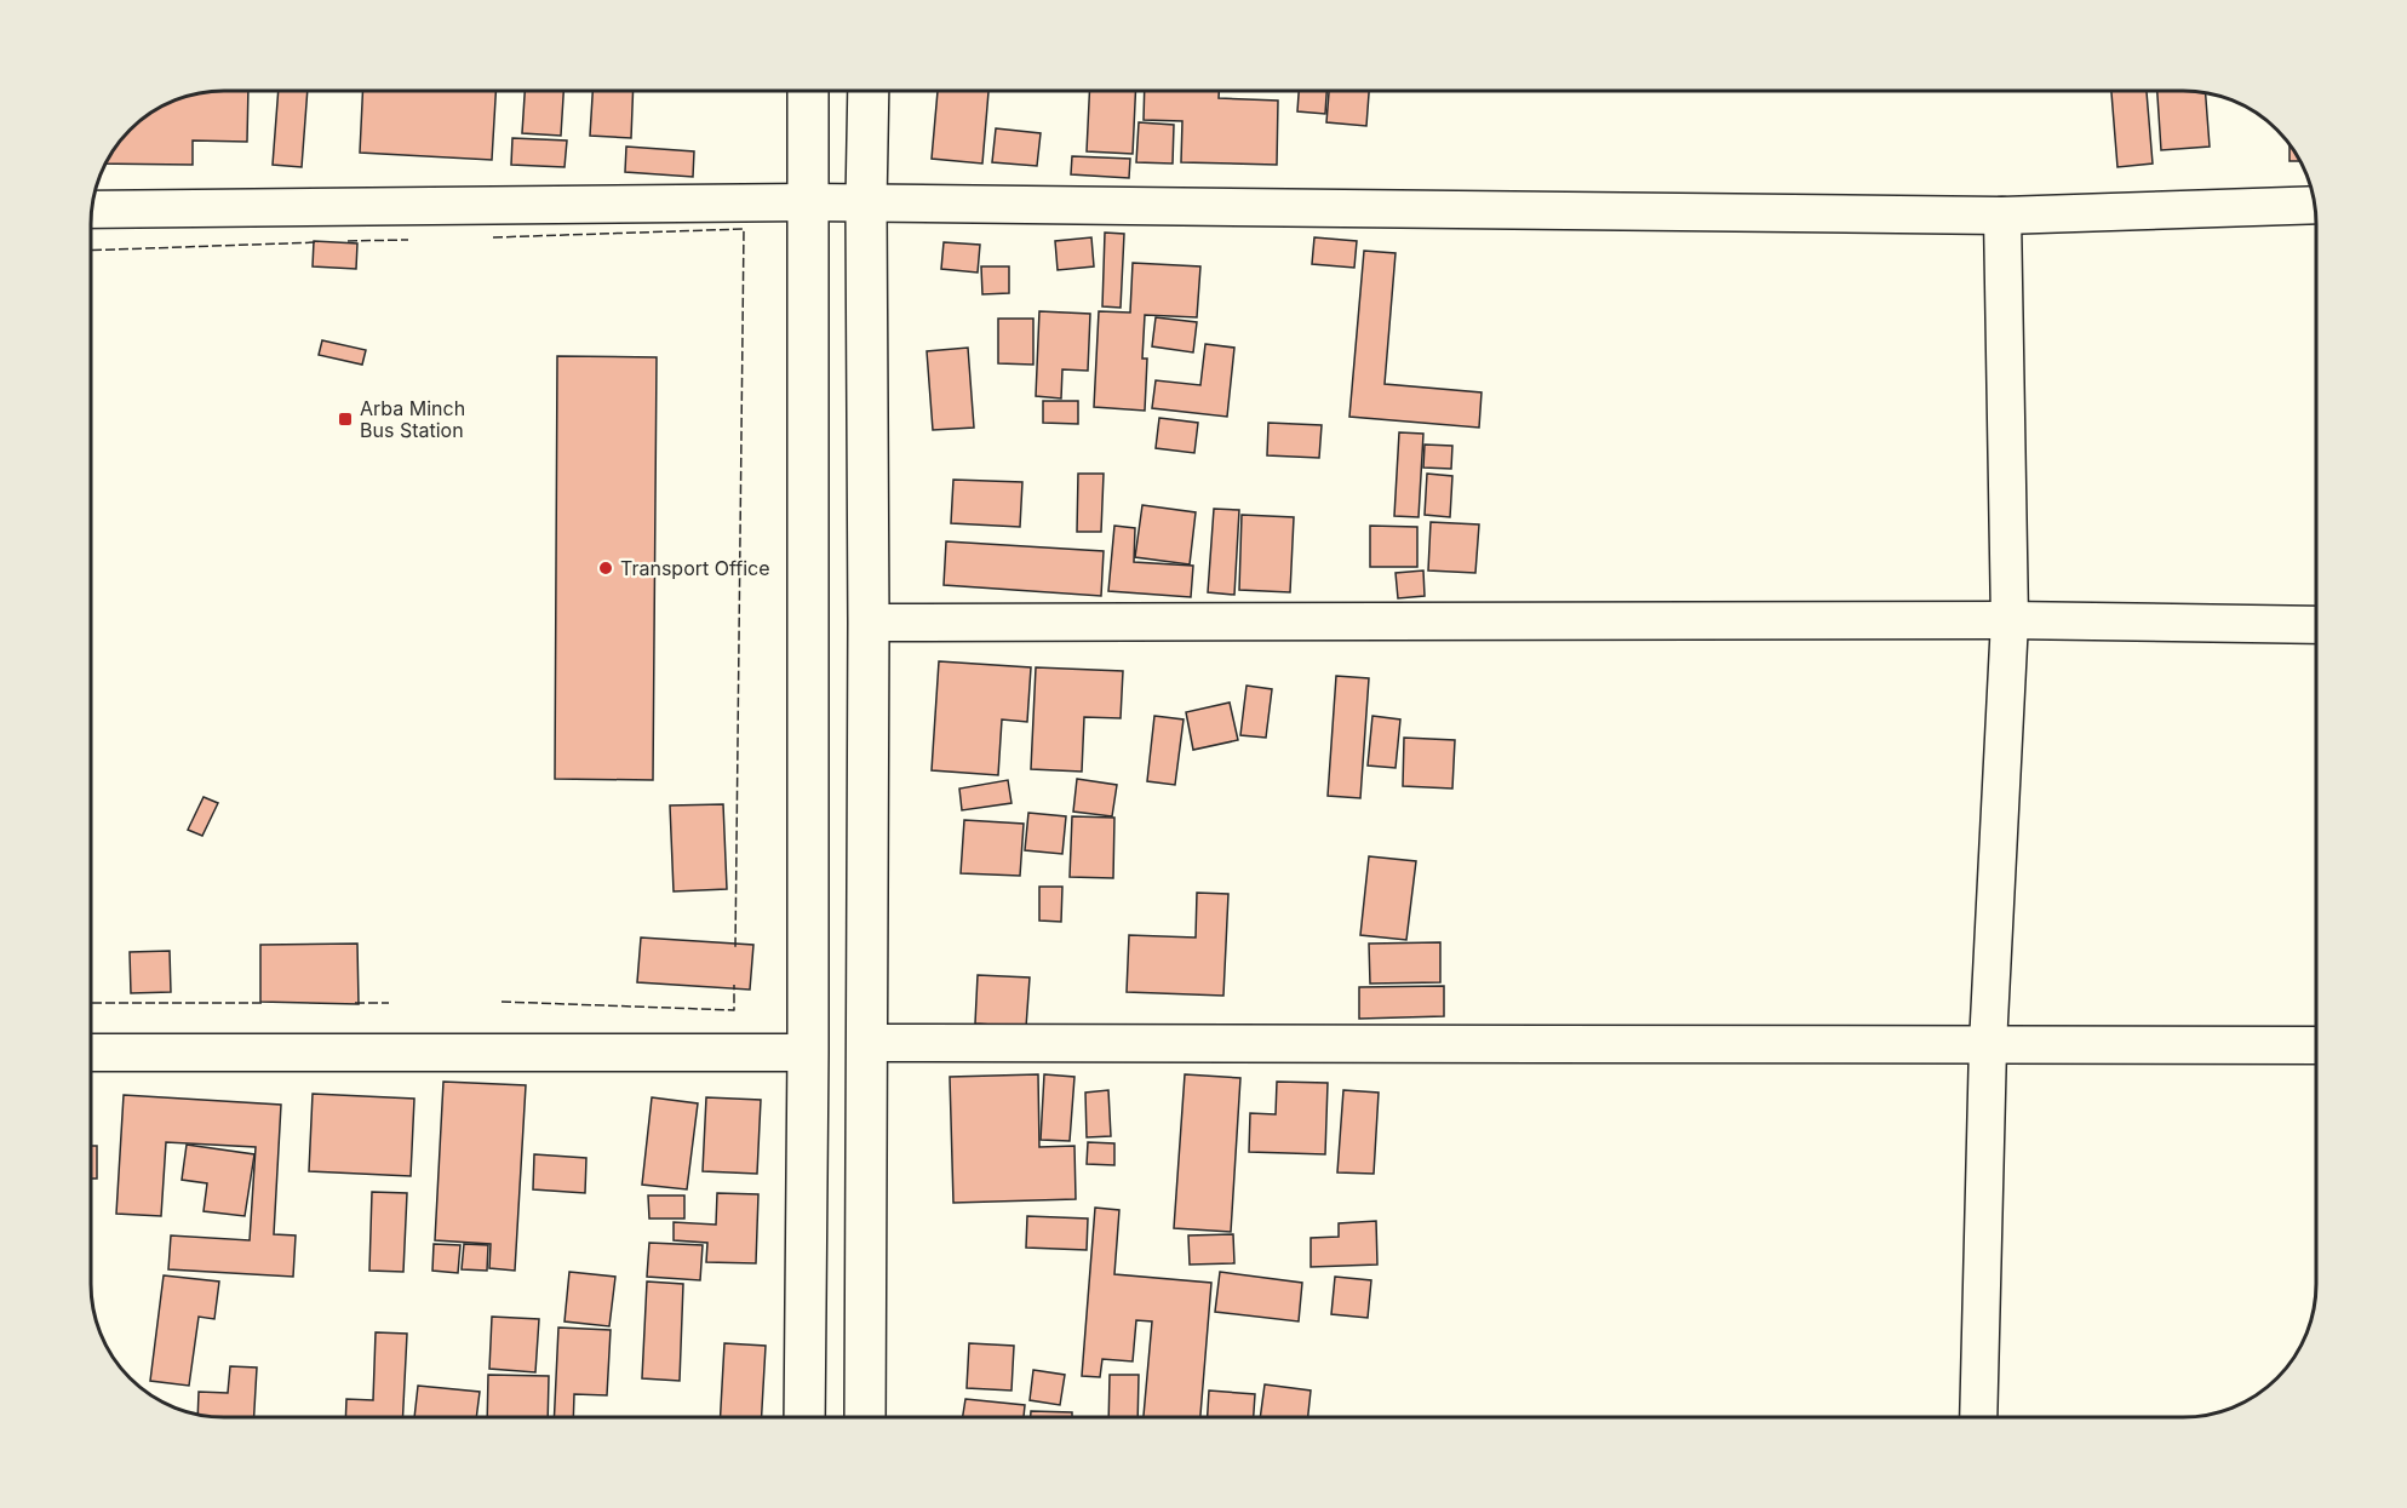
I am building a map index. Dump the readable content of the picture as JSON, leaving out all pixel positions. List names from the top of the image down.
{
  "places": {
    "transit": ["Arba Minch Bus Station"],
    "other": ["Transport Office"]
  }
}
